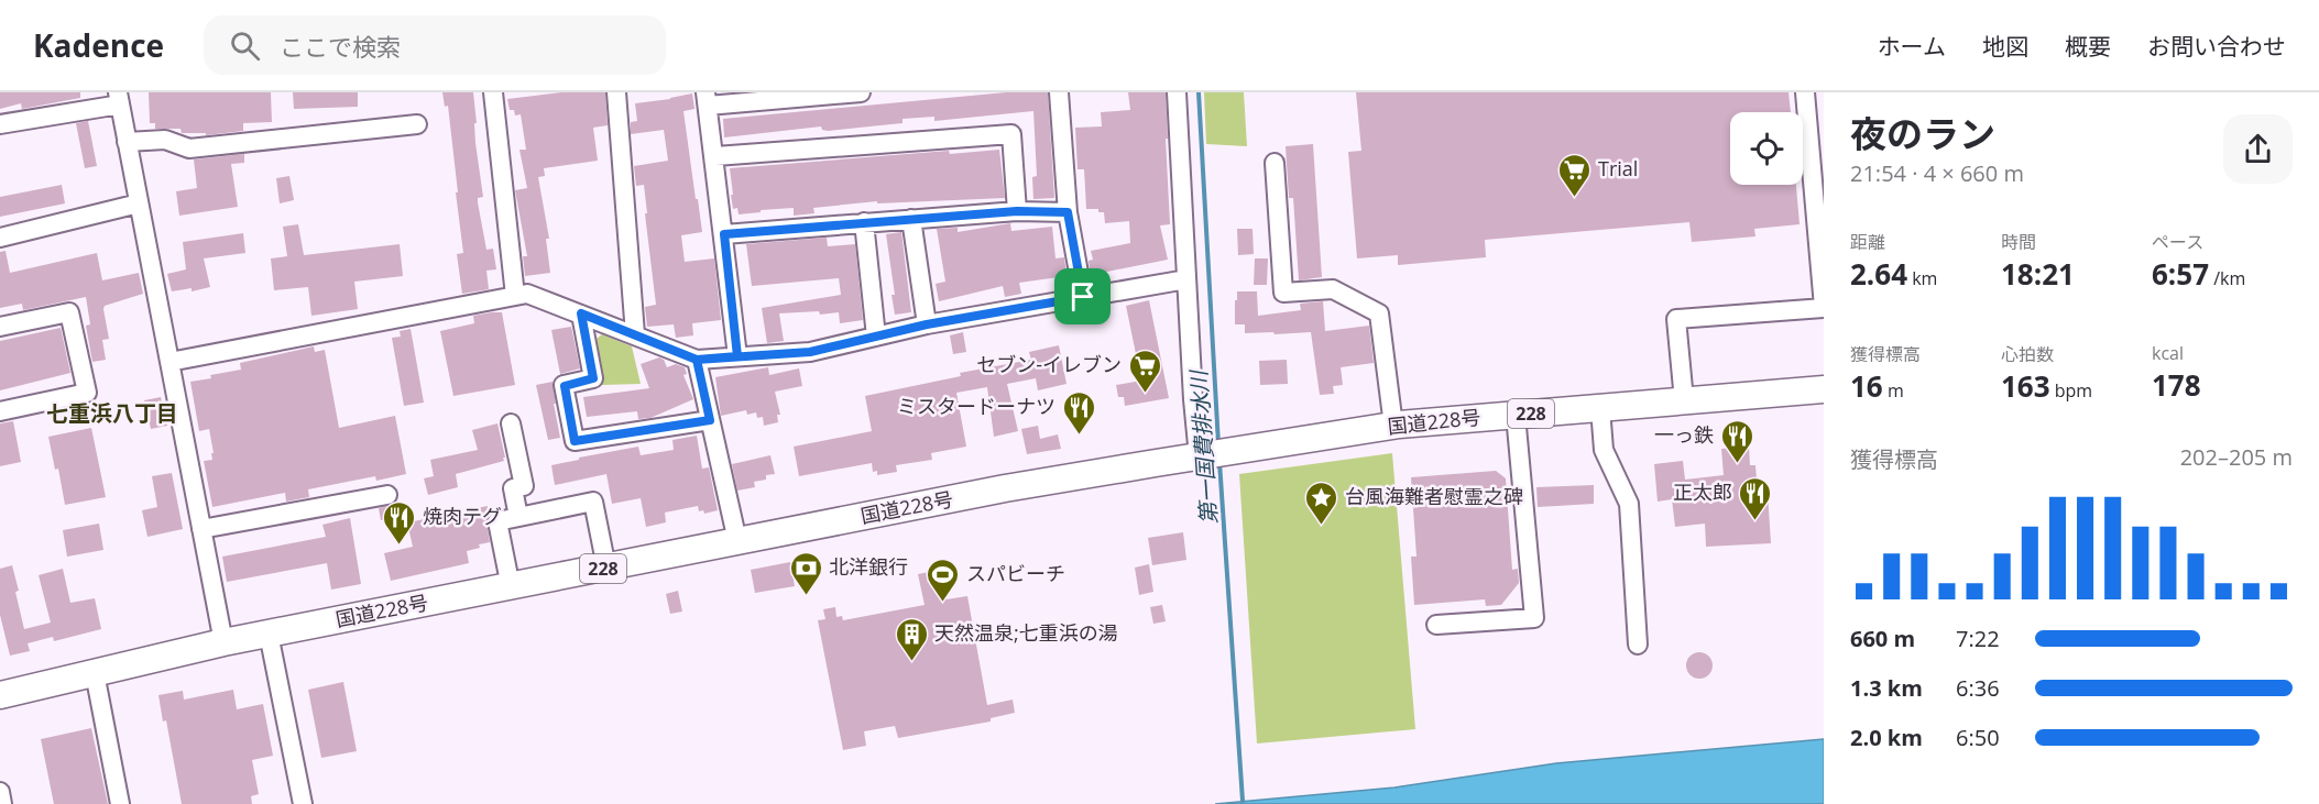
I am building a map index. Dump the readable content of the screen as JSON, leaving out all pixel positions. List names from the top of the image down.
{
  "streets": {
    "highway": ["228", "国道228号"]
  },
  "districts": ["七重浜八丁目"],
  "water": ["第一国費排水川"],
  "places": {
    "supermarket": ["Trial", "セブン-イレブン"],
    "restaurant": [
      "ミスタードーナツ",
      "一っ鉄",
      "正太郎",
      "焼肉テグ"
    ],
    "place": ["台風海難者慰霊之碑"],
    "bank": ["北洋銀行"],
    "sports": ["スパビーチ"],
    "building": ["天然温泉;七重浜の湯"]
  },
  "page": {
    "header": "Kadence",
    "search": "ここで検索",
    "nav": [
      "ホーム",
      "地図",
      "概要",
      "お問い合わせ"
    ],
    "heading": ["夜のラン", "21:54 · 4 × 660 m"],
    "stats": [
      ["距離", "2.64 km"],
      ["時間", "18:21"],
      ["ペース", "6:57 /km"],
      ["獲得標高", "16 m"],
      ["心拍数", "163 bpm"],
      ["kcal", "178"]
    ],
    "chart": ["獲得標高", "202–205 m"],
    "list": [
      {
        "name": "660 m",
        "note": "7:22"
      },
      {
        "name": "1.3 km",
        "note": "6:36"
      },
      {
        "name": "2.0 km",
        "note": "6:50"
      }
    ]
  }
}
